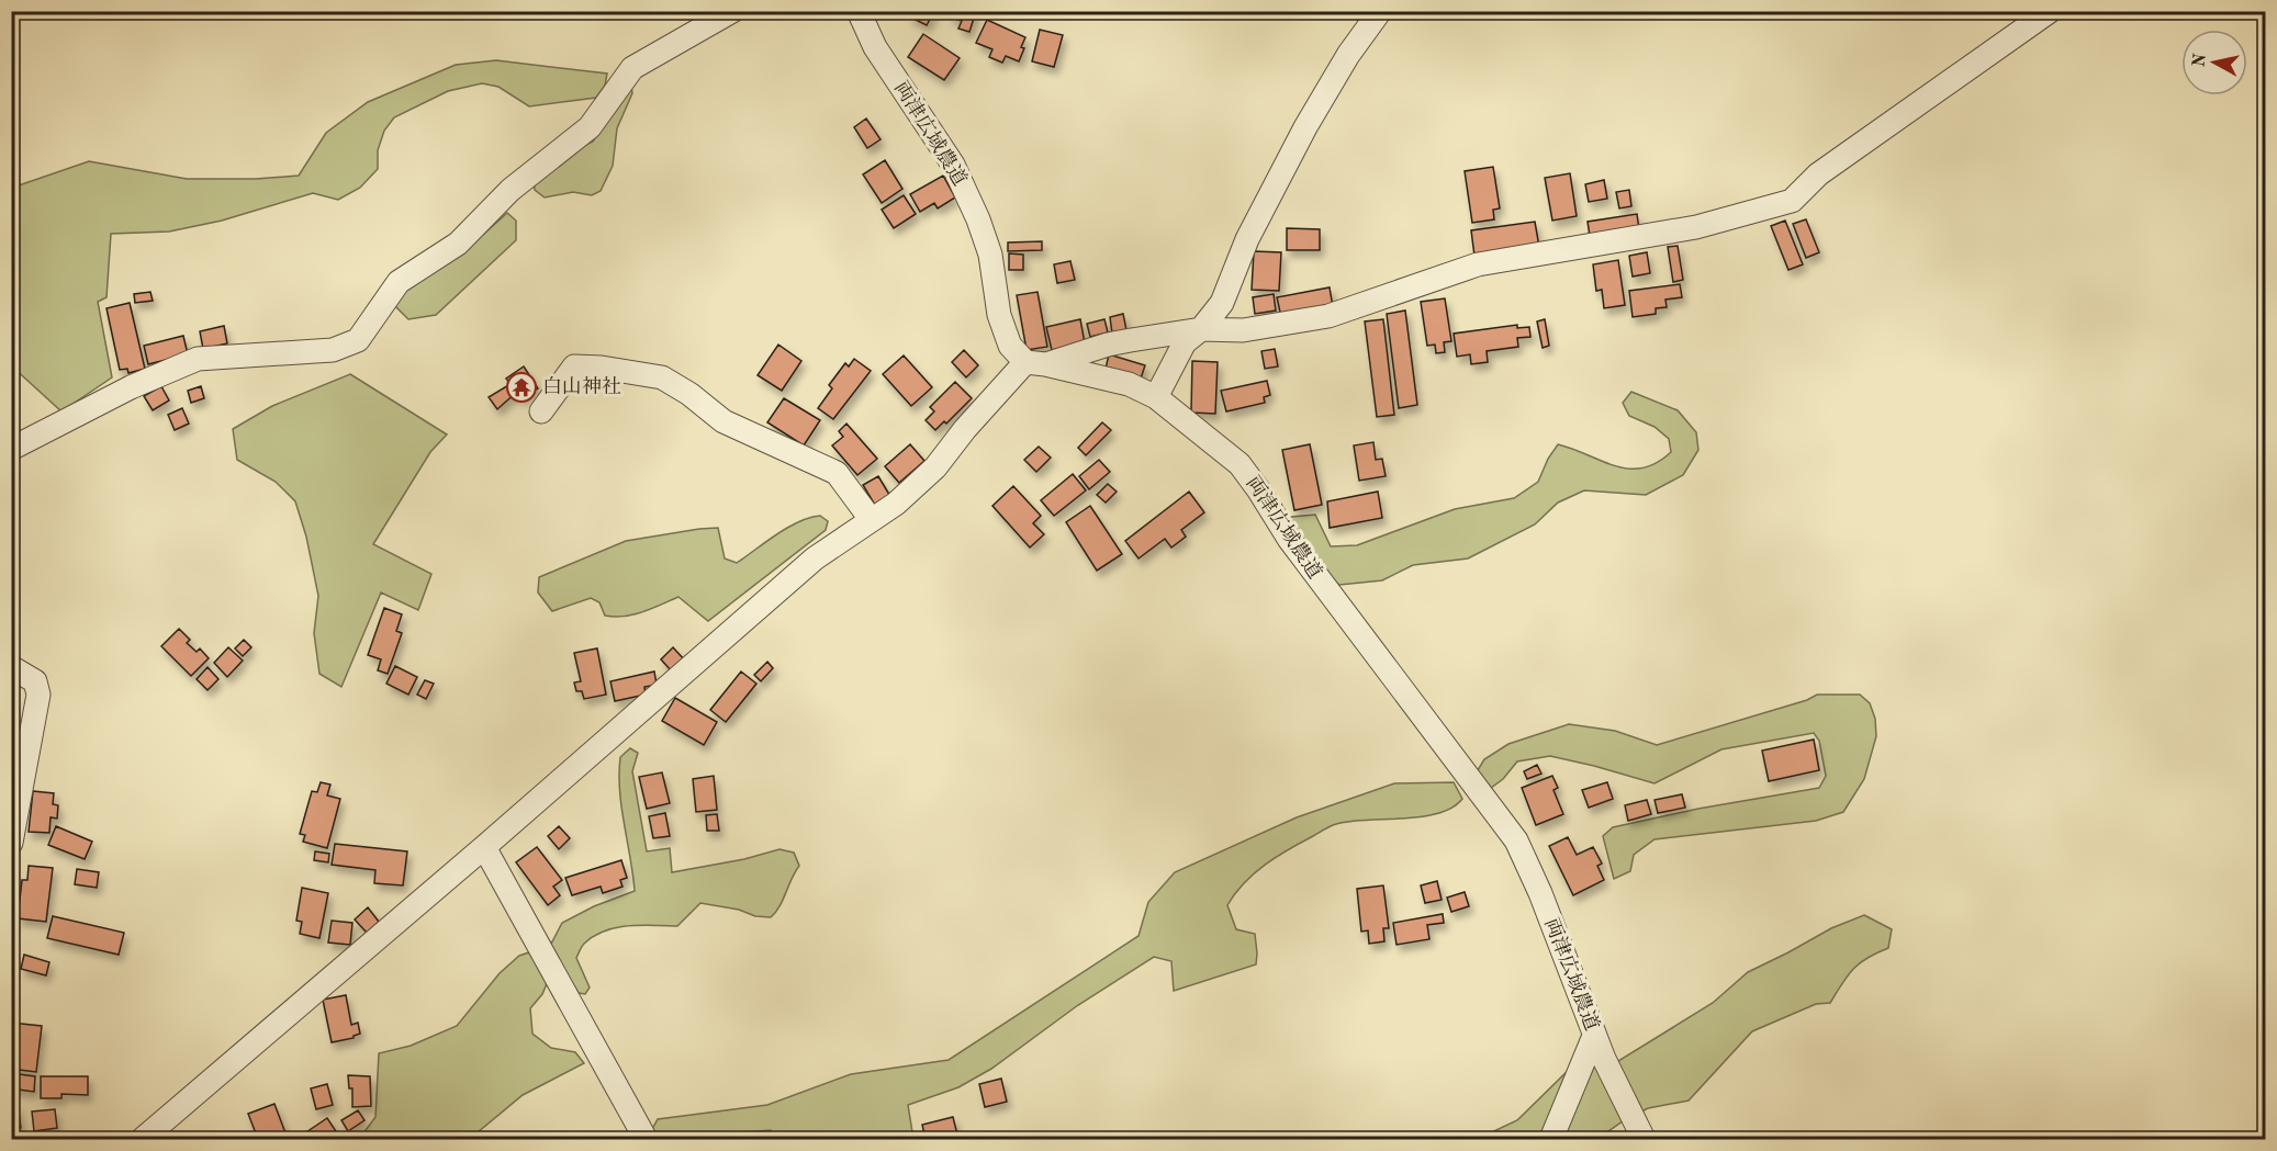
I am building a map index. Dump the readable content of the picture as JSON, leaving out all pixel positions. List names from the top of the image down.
{
  "streets": {
    "street": ["両津広域農道"]
  },
  "places": {
    "temple": ["白山神社"]
  },
  "north": "left"
}
